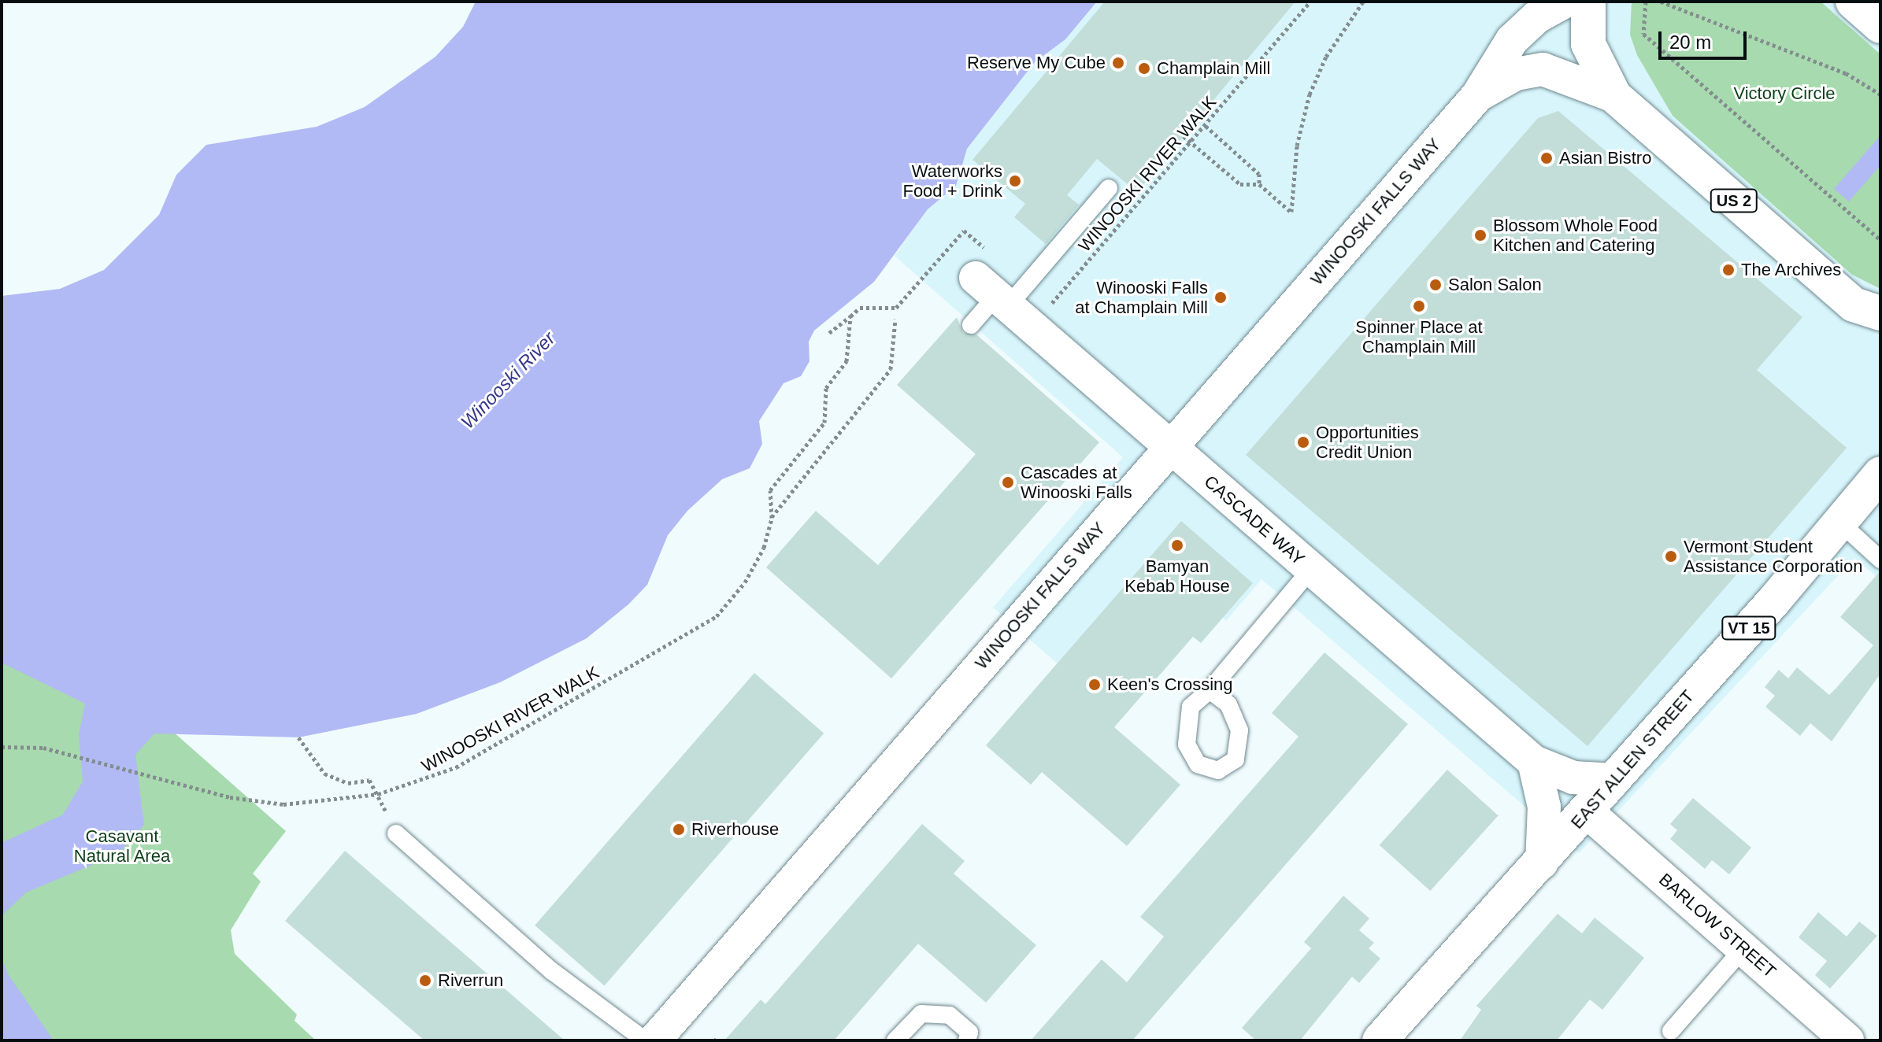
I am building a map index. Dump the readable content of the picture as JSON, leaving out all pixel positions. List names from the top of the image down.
{
  "streets": {
    "main road": ["US 2", "VT 15", "EAST ALLEN STREET"],
    "street": ["WINOOSKI FALLS WAY", "CASCADE WAY", "BARLOW STREET"],
    "path": ["WINOOSKI RIVER WALK"]
  },
  "crossings": [
    ["US 2", "WINOOSKI FALLS WAY"],
    ["WINOOSKI FALLS WAY", "CASCADE WAY"],
    ["CASCADE WAY", "EAST ALLEN STREET"],
    ["EAST ALLEN STREET", "BARLOW STREET"]
  ],
  "water": ["Winooski River"],
  "parks": ["Victory Circle", "Casavant Natural Area"],
  "places": [
    "Reserve My Cube",
    "Champlain Mill",
    "Asian Bistro",
    "Waterworks Food + Drink",
    "Blossom Whole Food Kitchen and Catering",
    "The Archives",
    "Salon Salon",
    "Winooski Falls at Champlain Mill",
    "Spinner Place at Champlain Mill",
    "Opportunities Credit Union",
    "Cascades at Winooski Falls",
    "Bamyan Kebab House",
    "Vermont Student Assistance Corporation",
    "Keen's Crossing",
    "Riverhouse",
    "Riverrun"
  ],
  "scale_bar": "20 m"
}
